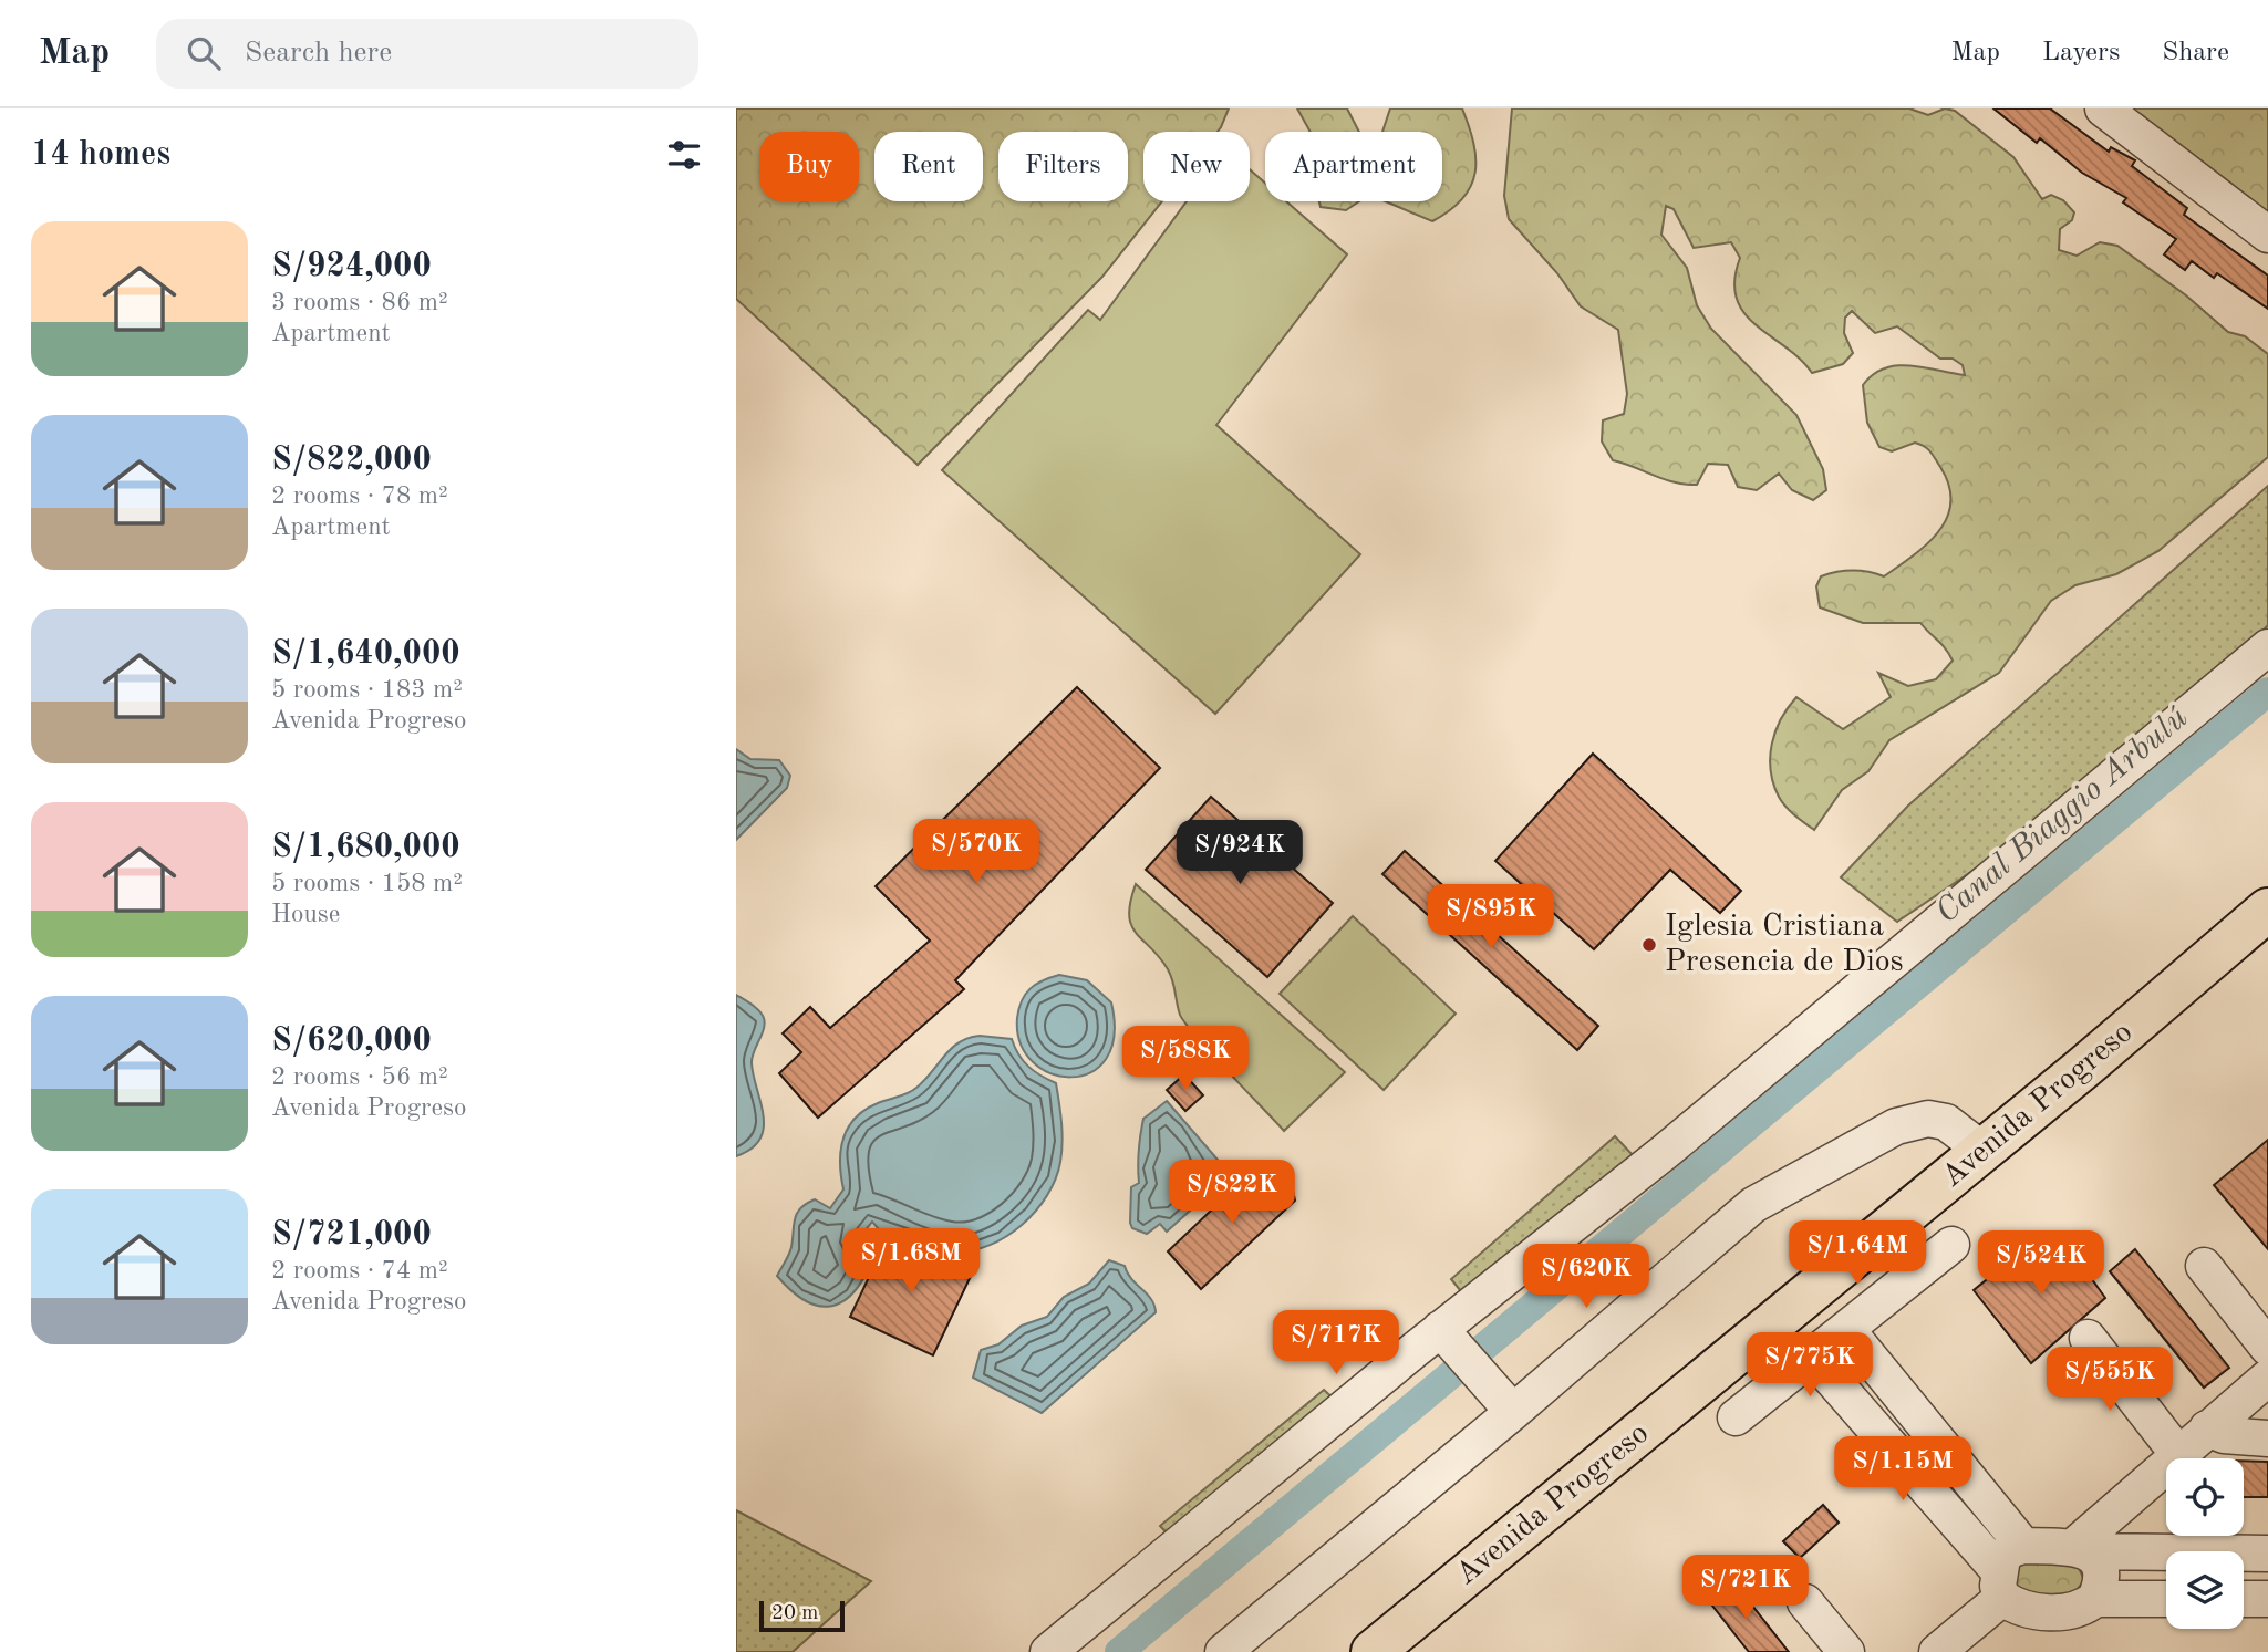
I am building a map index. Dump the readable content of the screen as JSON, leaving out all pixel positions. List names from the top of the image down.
{
  "streets": {
    "main road": ["Avenida Progreso"]
  },
  "water": ["Canal Biaggio Arbulú"],
  "places": ["Iglesia Cristiana Presencia de Dios"],
  "scale_bar": "20 m",
  "page": {
    "header": "Map",
    "search": "Search here",
    "nav": ["Map", "Layers", "Share"],
    "heading": "14 homes",
    "chip": [
      "Buy",
      "Rent",
      "Filters",
      "New",
      "Apartment"
    ],
    "list": [
      {
        "name": "S/924,000",
        "note": "3 rooms · 86 m² · Apartment"
      },
      {
        "name": "S/822,000",
        "note": "2 rooms · 78 m² · Apartment"
      },
      {
        "name": "S/1,640,000",
        "note": "5 rooms · 183 m² · Avenida Progreso"
      },
      {
        "name": "S/1,680,000",
        "note": "5 rooms · 158 m² · House"
      },
      {
        "name": "S/620,000",
        "note": "2 rooms · 56 m² · Avenida Progreso"
      },
      {
        "name": "S/721,000",
        "note": "2 rooms · 74 m² · Avenida Progreso"
      }
    ],
    "price": [
      "S/570K",
      "S/924K",
      "S/895K",
      "S/588K",
      "S/822K",
      "S/1.64M",
      "S/1.68M",
      "S/524K",
      "S/620K",
      "S/717K",
      "S/775K",
      "S/555K",
      "S/1.15M",
      "S/721K"
    ],
    "scale": "20 m"
  }
}
